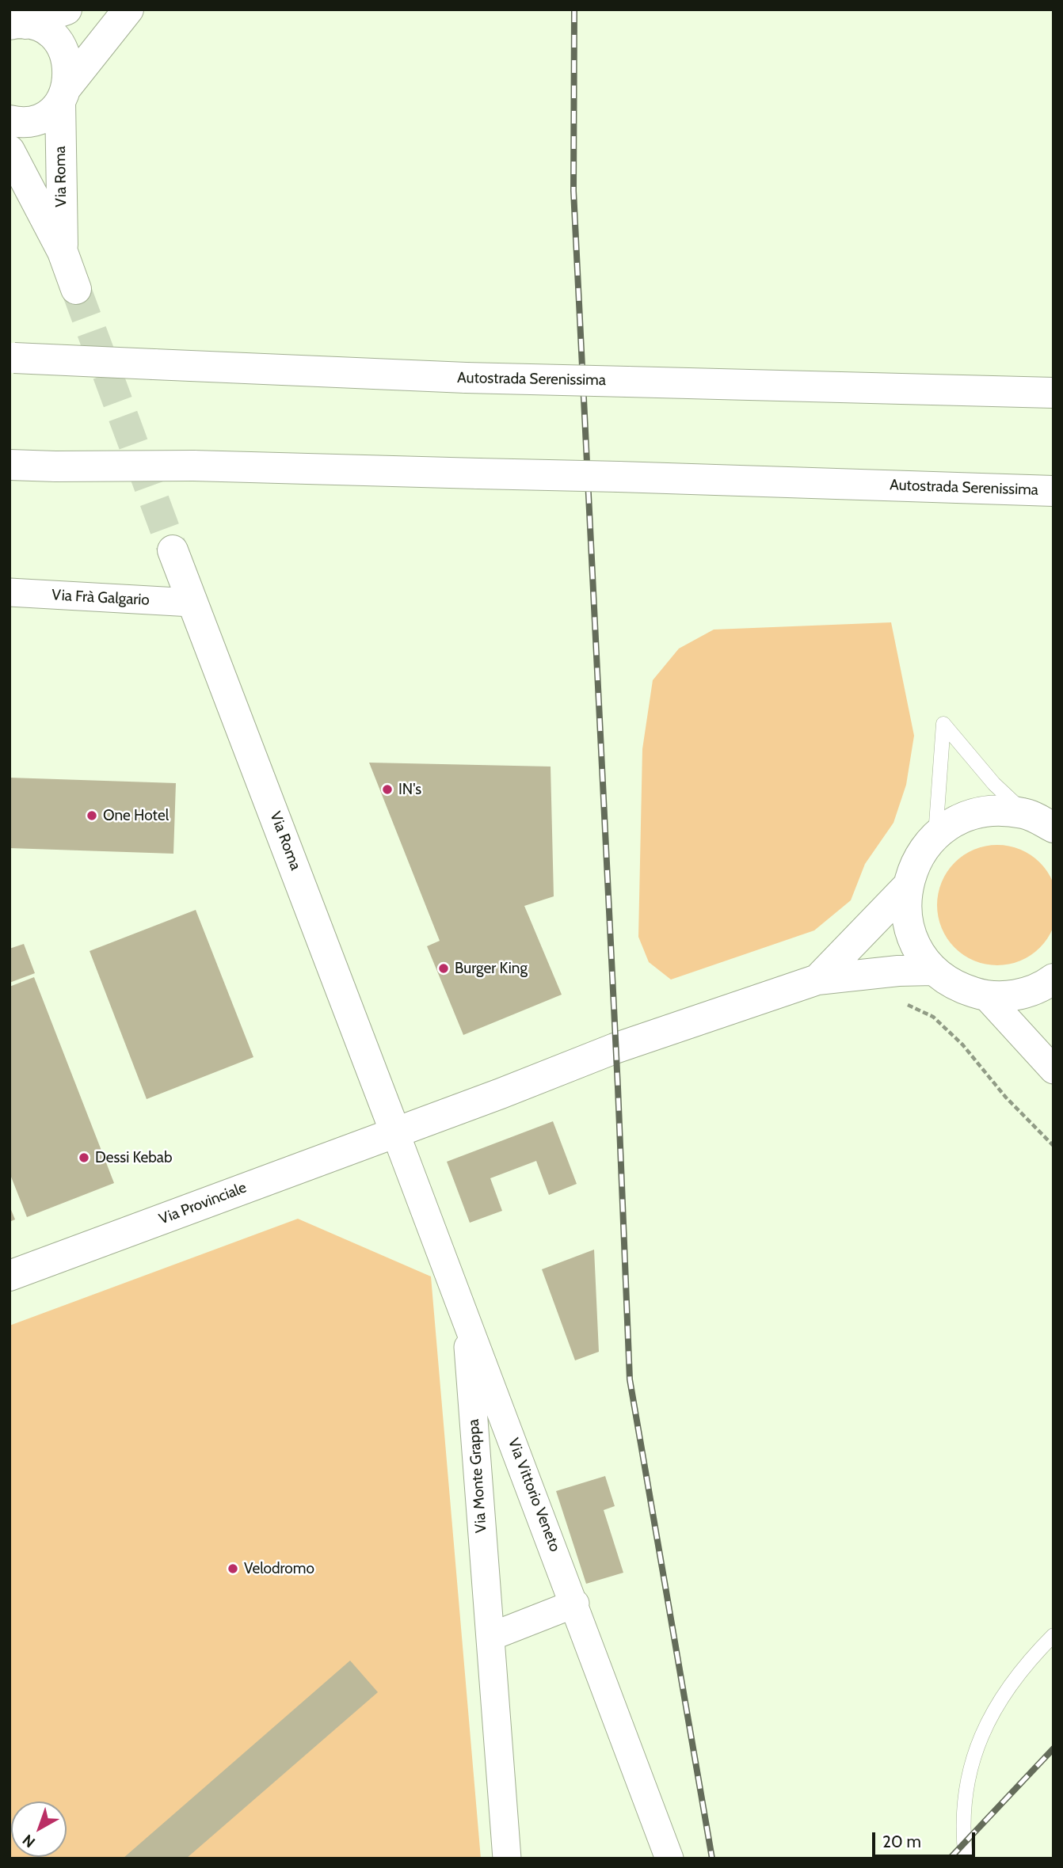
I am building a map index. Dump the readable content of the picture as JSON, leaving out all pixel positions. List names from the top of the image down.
{
  "streets": {
    "main road": ["Via Roma", "Autostrada Serenissima", "Via Provinciale"],
    "street": ["Via Frà Galgario", "Via Monte Grappa", "Via Vittorio Veneto"]
  },
  "crossings": [
    ["Via Roma", "Via Frà Galgario"],
    ["Via Roma", "Via Provinciale"],
    ["Via Roma", "Via Vittorio Veneto"],
    ["Via Provinciale", "Via Vittorio Veneto"],
    ["Via Monte Grappa", "Via Vittorio Veneto"]
  ],
  "places": [
    "IN's",
    "One Hotel",
    "Burger King",
    "Dessi Kebab",
    "Velodromo"
  ],
  "scale_bar": "20 m",
  "north": "bottom left"
}
